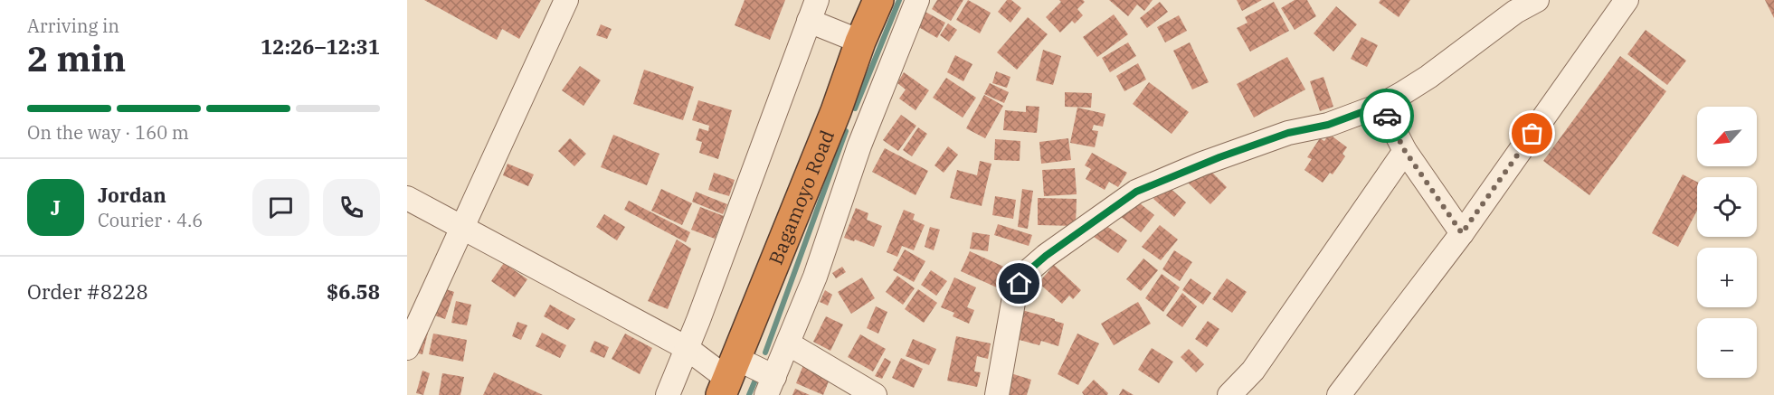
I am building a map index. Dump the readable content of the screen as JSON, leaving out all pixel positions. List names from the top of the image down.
{
  "streets": {
    "highway": ["Bagamoyo Road"]
  },
  "north": "bottom left",
  "page": {
    "heading": ["2 min", "Arriving in", "12:26–12:31"],
    "panel": [
      "Jordan",
      "Courier · 4.6",
      "Order #8228",
      "$6.58"
    ],
    "bar": "On the way · 160 m",
    "map_buttons": ["+", "−"],
    "round": "J"
  }
}
